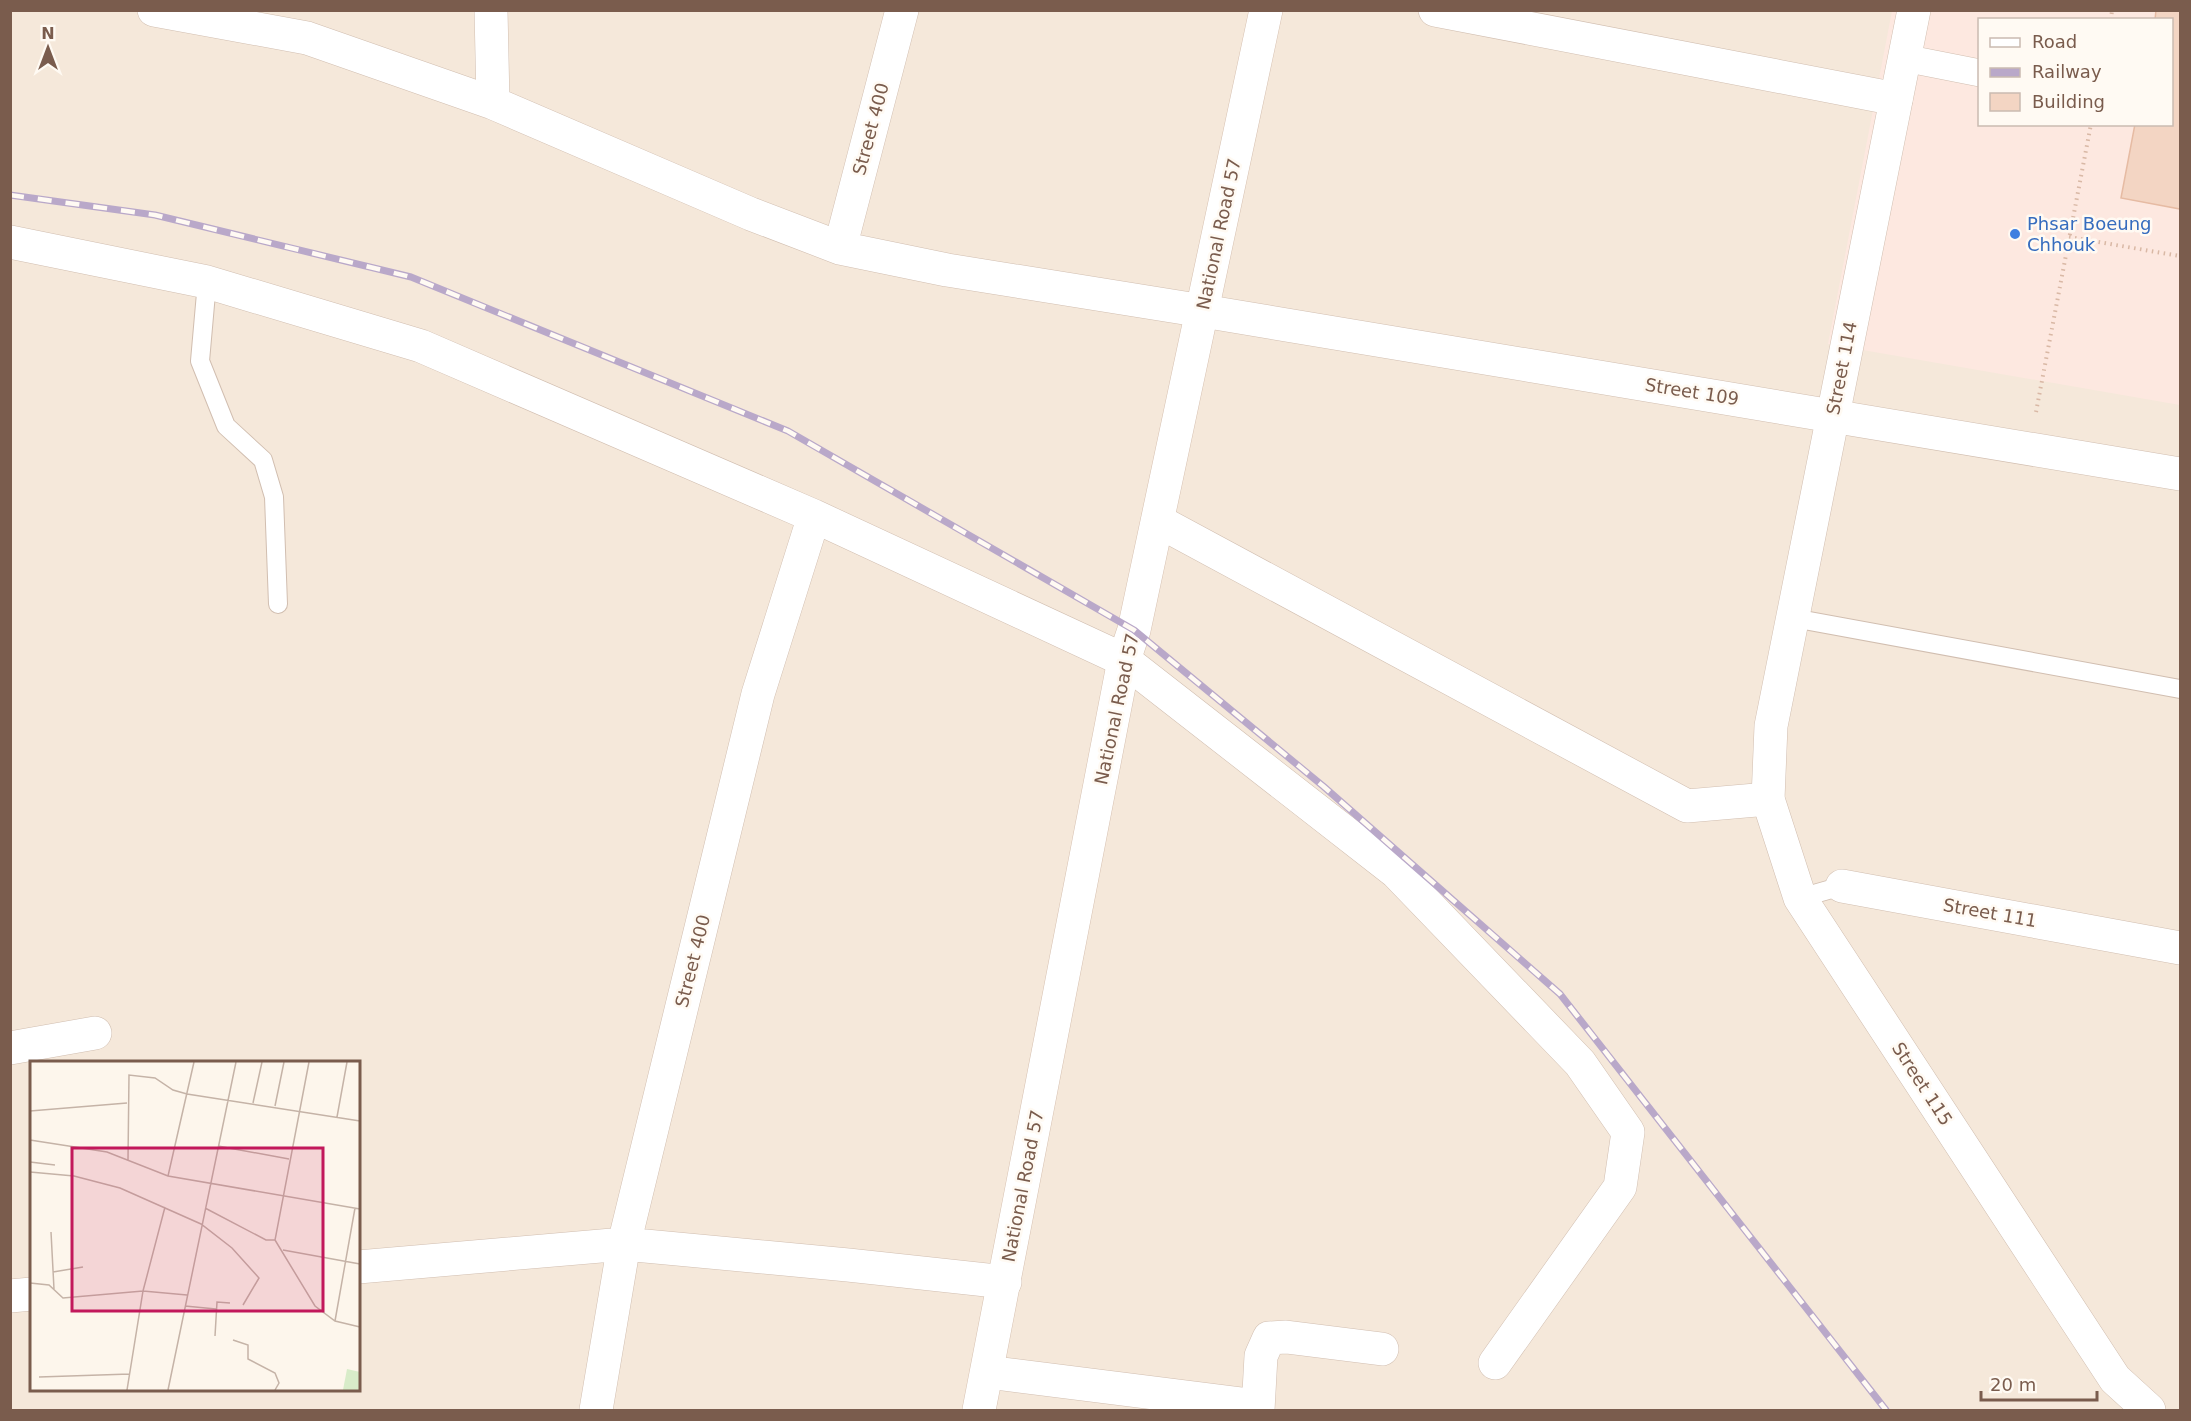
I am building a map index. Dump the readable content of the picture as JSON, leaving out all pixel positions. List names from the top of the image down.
{
  "streets": {
    "street": [
      "Street 400",
      "National Road 57",
      "Street 114",
      "Street 109",
      "Street 111",
      "Street 115"
    ]
  },
  "crossings": [
    ["Street 400", "Street 109"],
    ["National Road 57", "Street 109"],
    ["Street 114", "Street 109"],
    ["Street 114", "Street 115"],
    ["Street 111", "Street 115"]
  ],
  "places": ["Phsar Boeung Chhouk"],
  "legend": ["Road", "Railway", "Building"],
  "scale_bar": "20 m",
  "north": "top"
}
